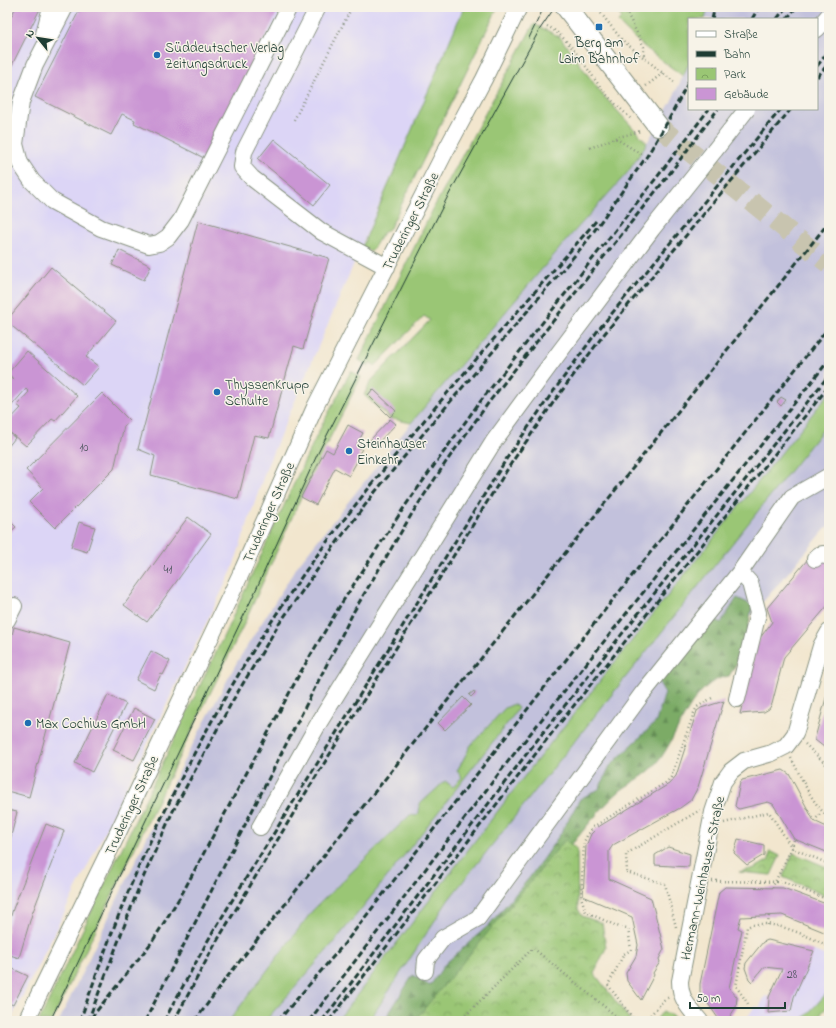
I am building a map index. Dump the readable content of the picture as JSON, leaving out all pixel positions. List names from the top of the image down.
{
  "streets": {
    "street": ["Truderinger Straße", "Hermann-Weinhauser-Straße"]
  },
  "places": {
    "transit": ["Berg am Laim Bahnhof"],
    "other": [
      "Süddeutscher Verlag Zeitungsdruck",
      "ThyssenKrupp Schulte",
      "Steinhauser Einkehr",
      "Max Cochius GmbH"
    ]
  },
  "house_numbers": ["10", "41", "28"],
  "legend": [
    "Straße",
    "Bahn",
    "Park",
    "Gebäude"
  ],
  "scale_bar": "50 m",
  "north": "top left"
}
